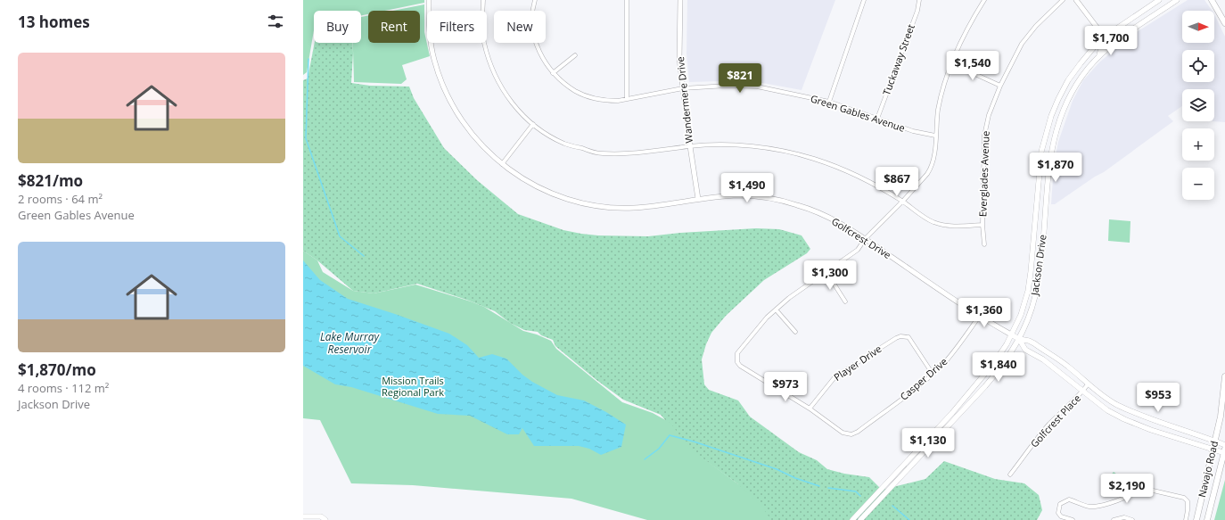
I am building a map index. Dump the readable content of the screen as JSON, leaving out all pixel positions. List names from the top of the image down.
{
  "streets": {
    "main road": ["Golfcrest Drive", "Jackson Drive", "Navajo Road"],
    "street": [
      "Tuckaway Street",
      "Wandermere Drive",
      "Green Gables Avenue",
      "Everglades Avenue",
      "Player Drive",
      "Casper Drive",
      "Golfcrest Place"
    ]
  },
  "crossings": [
    ["Tuckaway Street", "Green Gables Avenue"],
    ["Wandermere Drive", "Green Gables Avenue"],
    ["Wandermere Drive", "Golfcrest Drive"],
    ["Golfcrest Drive", "Jackson Drive"],
    ["Golfcrest Drive", "Casper Drive"],
    ["Golfcrest Drive", "Golfcrest Place"],
    ["Golfcrest Drive", "Navajo Road"],
    ["Player Drive", "Casper Drive"]
  ],
  "water": ["Lake Murray Reservoir"],
  "parks": ["Mission Trails Regional Park"],
  "north": "right",
  "page": {
    "heading": "13 homes",
    "map_buttons": ["+", "−"],
    "chip": [
      "Buy",
      "Rent",
      "Filters",
      "New"
    ],
    "price": [
      "$1,700",
      "$1,540",
      "$821",
      "$1,870",
      "$867",
      "$1,490",
      "$1,300",
      "$1,360",
      "$1,840",
      "$973",
      "$953",
      "$1,130",
      "$2,190"
    ],
    "list": [
      {
        "name": "$821/mo",
        "note": "2 rooms · 64 m² · Green Gables Avenue"
      },
      {
        "name": "$1,870/mo",
        "note": "4 rooms · 112 m² · Jackson Drive"
      }
    ]
  }
}
